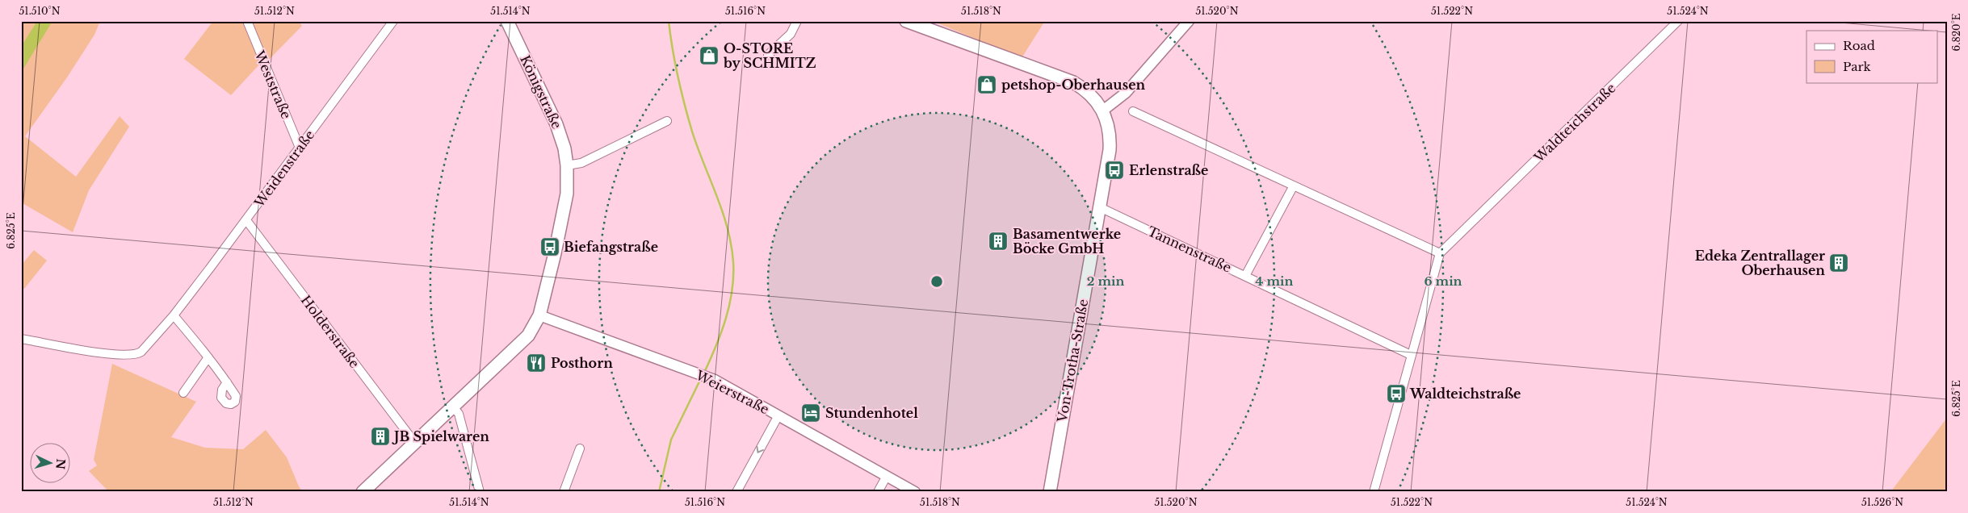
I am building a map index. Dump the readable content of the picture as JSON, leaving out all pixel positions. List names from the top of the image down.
{
  "streets": {
    "main road": ["Königstraße", "Von-Trotha-Straße"],
    "street": [
      "Weststraße",
      "Waldteichstraße",
      "Weidenstraße",
      "Tannenstraße",
      "Holderstraße",
      "Weierstraße"
    ]
  },
  "crossings": [
    ["Weststraße", "Weidenstraße"],
    ["Waldteichstraße", "Tannenstraße"],
    ["Weidenstraße", "Holderstraße"],
    ["Tannenstraße", "Von-Trotha-Straße"]
  ],
  "places": {
    "shop": ["O-STORE by SCHMITZ", "petshop-Oberhausen"],
    "bus stop": ["Erlenstraße", "Biefangstraße", "Waldteichstraße"],
    "building": ["Basamentwerke Böcke GmbH", "Edeka Zentrallager Oberhausen", "JB Spielwaren"],
    "restaurant": ["Posthorn"],
    "hotel": ["Stundenhotel"]
  },
  "legend": ["Road", "Park"],
  "north": "right",
  "coordinates": [
    "51.510°N",
    "51.512°N",
    "51.514°N",
    "51.516°N",
    "51.518°N",
    "51.520°N",
    "51.522°N",
    "51.524°N",
    "6.820°E",
    "6.825°E",
    "51.526°N"
  ],
  "rings": ["2 min", "4 min", "6 min"]
}
